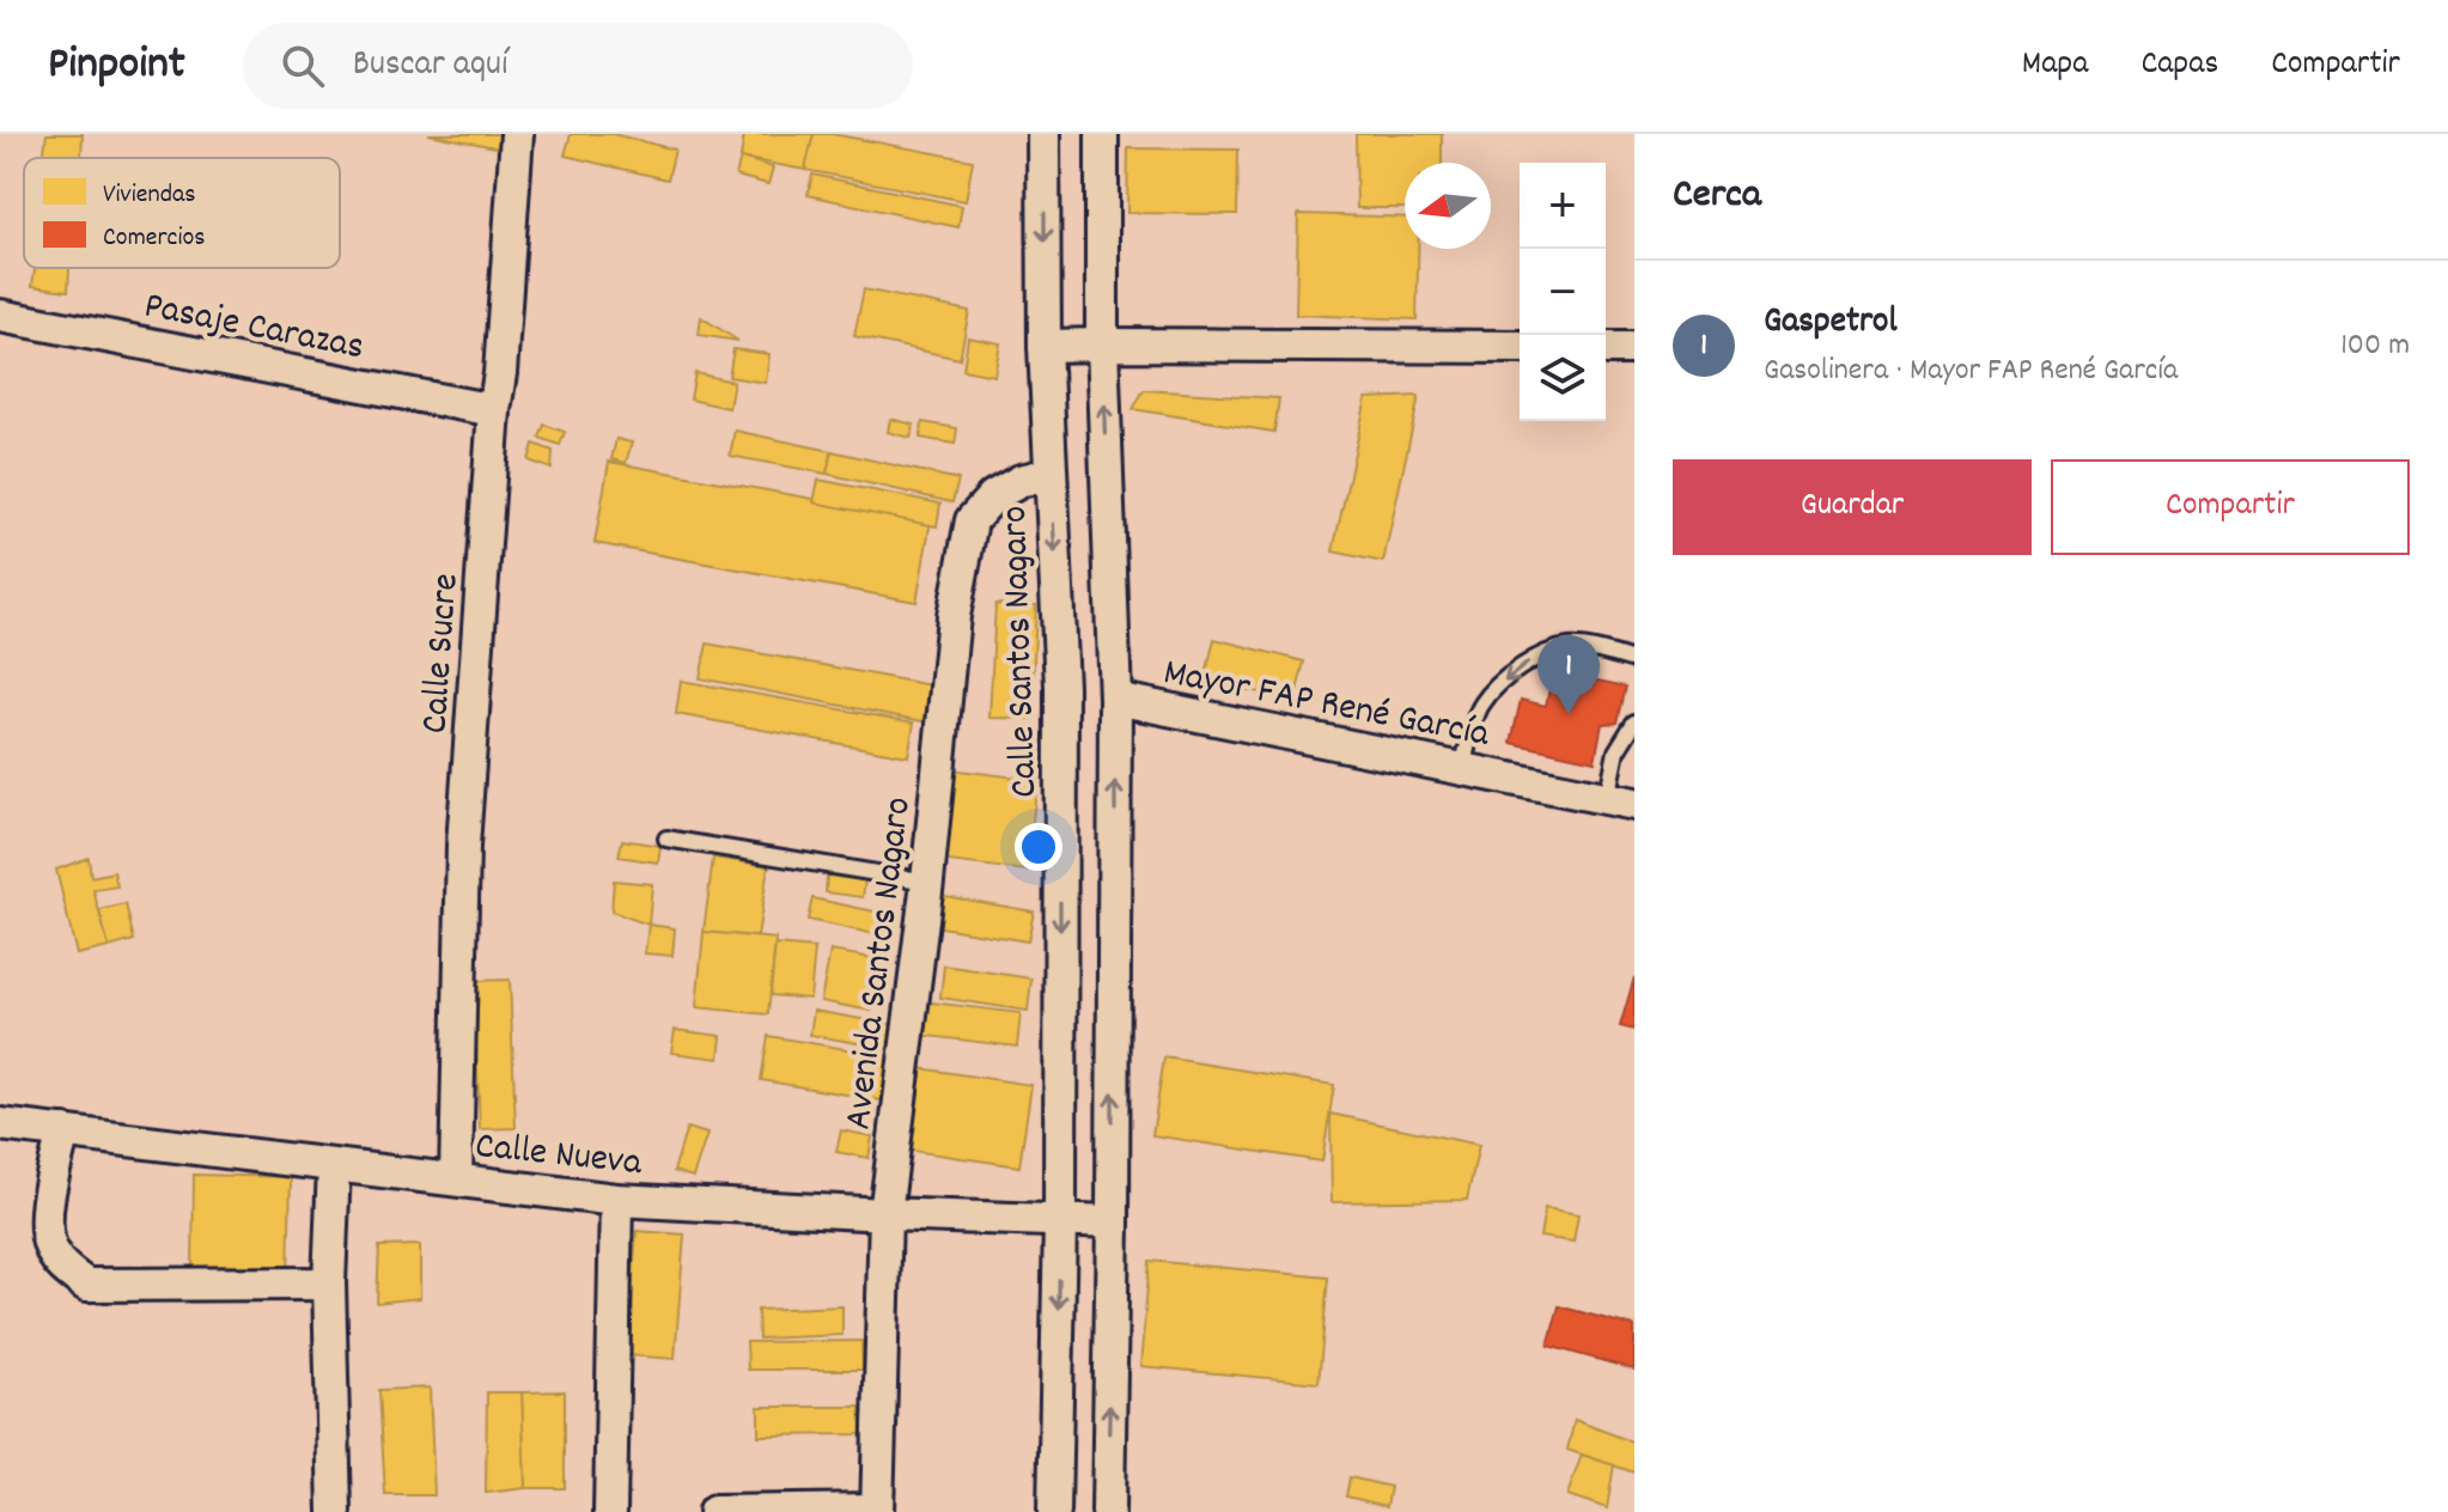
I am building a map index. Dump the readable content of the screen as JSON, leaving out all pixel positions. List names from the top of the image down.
{
  "streets": {
    "street": [
      "Pasaje Carazas",
      "Calle Santos Nagaro",
      "Calle Sucre",
      "Mayor FAP René García",
      "Avenida Santos Nagaro",
      "Calle Nueva"
    ]
  },
  "crossings": [
    ["Pasaje Carazas", "Calle Sucre"],
    ["Calle Santos Nagaro", "Avenida Santos Nagaro"],
    ["Calle Santos Nagaro", "Calle Nueva"],
    ["Calle Sucre", "Calle Nueva"],
    ["Avenida Santos Nagaro", "Calle Nueva"]
  ],
  "legend": ["Viviendas", "Comercios"],
  "north": "left",
  "page": {
    "header": "Pinpoint",
    "search": "Buscar aquí",
    "nav": ["Mapa", "Capas", "Compartir"],
    "heading": "Cerca",
    "map_buttons": ["+", "−"],
    "list": [
      {
        "mark": "1",
        "name": "Gaspetrol",
        "note": "Gasolinera · Mayor FAP René García",
        "value": "100 m"
      }
    ],
    "buttons": ["Guardar", "Compartir"],
    "pins": "1"
  }
}
